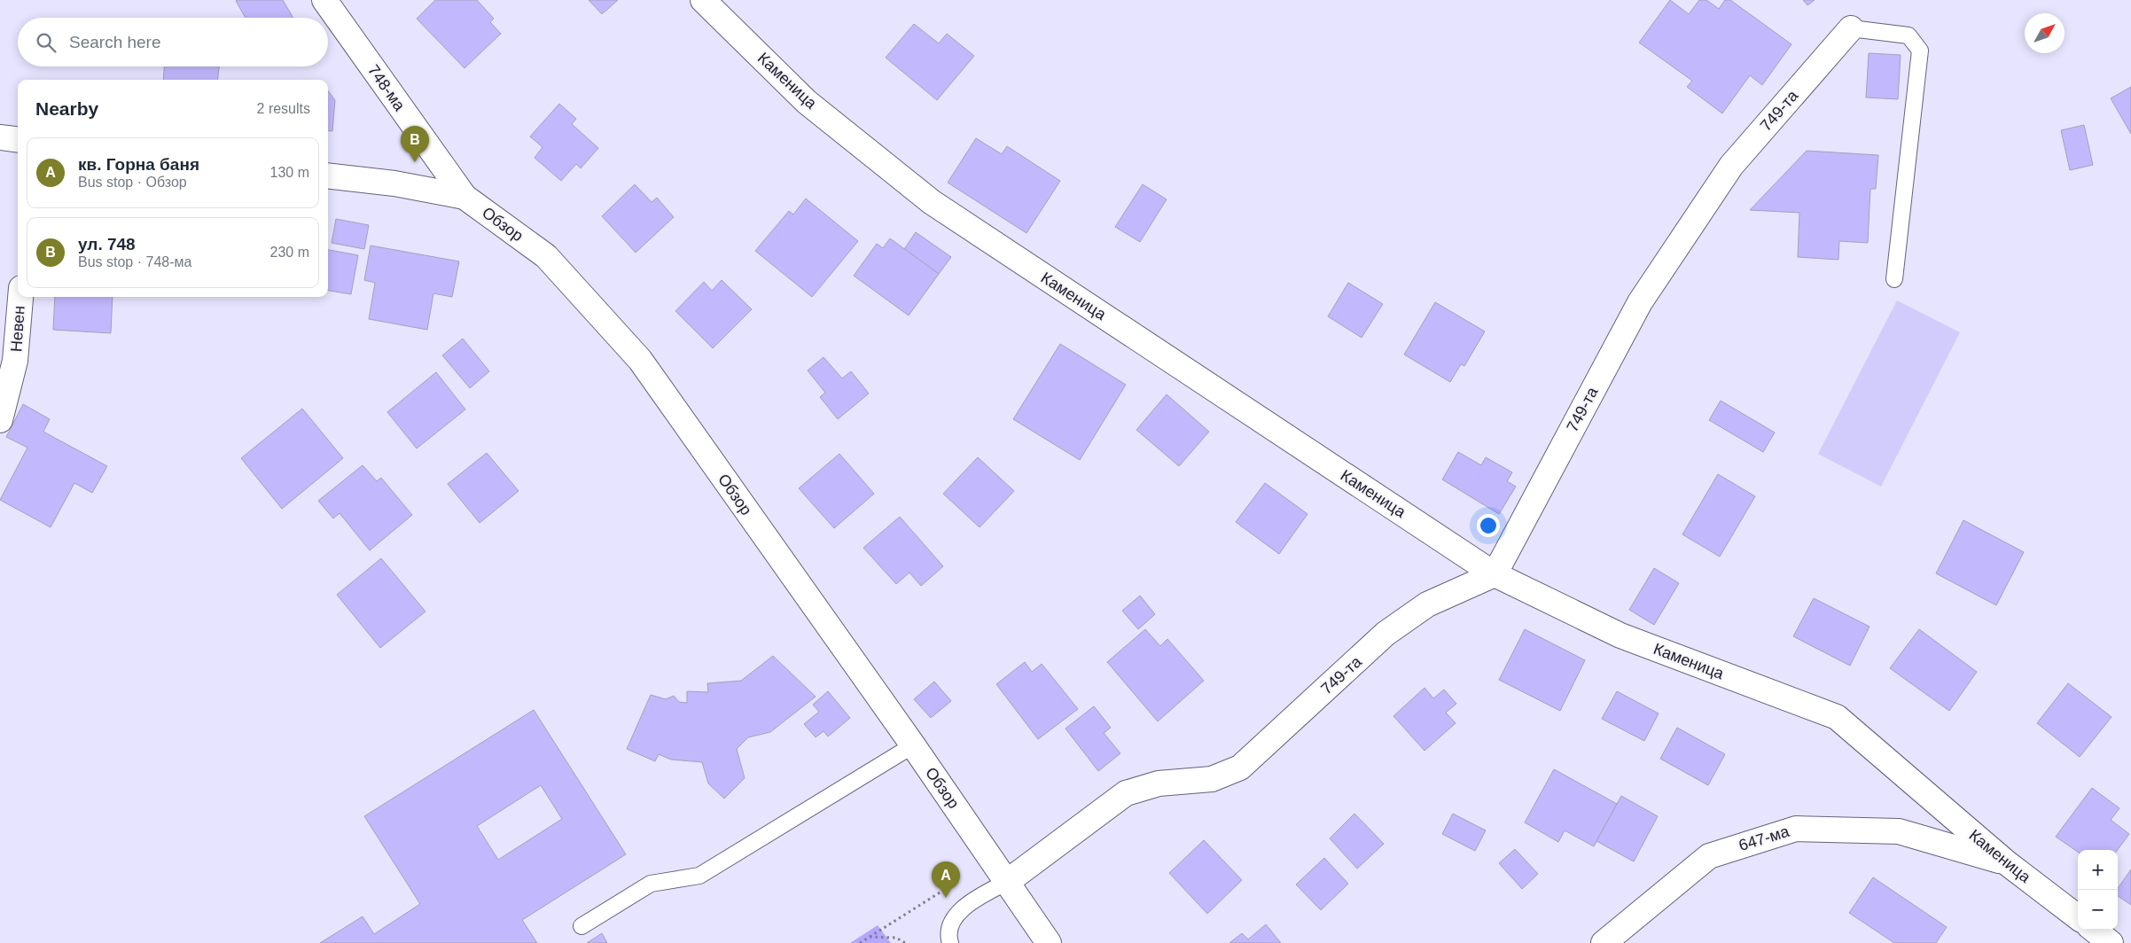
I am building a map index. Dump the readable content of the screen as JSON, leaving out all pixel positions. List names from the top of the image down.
{
  "streets": {
    "street": [
      "Каменица",
      "748-ма",
      "749-та",
      "Обзор",
      "Невен",
      "647-ма"
    ]
  },
  "crossings": [
    ["Каменица", "749-та"],
    ["Каменица", "647-ма"],
    ["748-ма", "Обзор"],
    ["749-та", "Обзор"]
  ],
  "north": "top right",
  "page": {
    "search": "Search here",
    "heading": ["Nearby", "2 results"],
    "pins": ["B", "A"],
    "list": [
      {
        "mark": "A",
        "name": "кв. Горна баня",
        "note": "Bus stop · Обзор",
        "value": "130 m"
      },
      {
        "mark": "B",
        "name": "ул. 748",
        "note": "Bus stop · 748-ма",
        "value": "230 m"
      }
    ],
    "map_buttons": ["+", "−"]
  }
}
